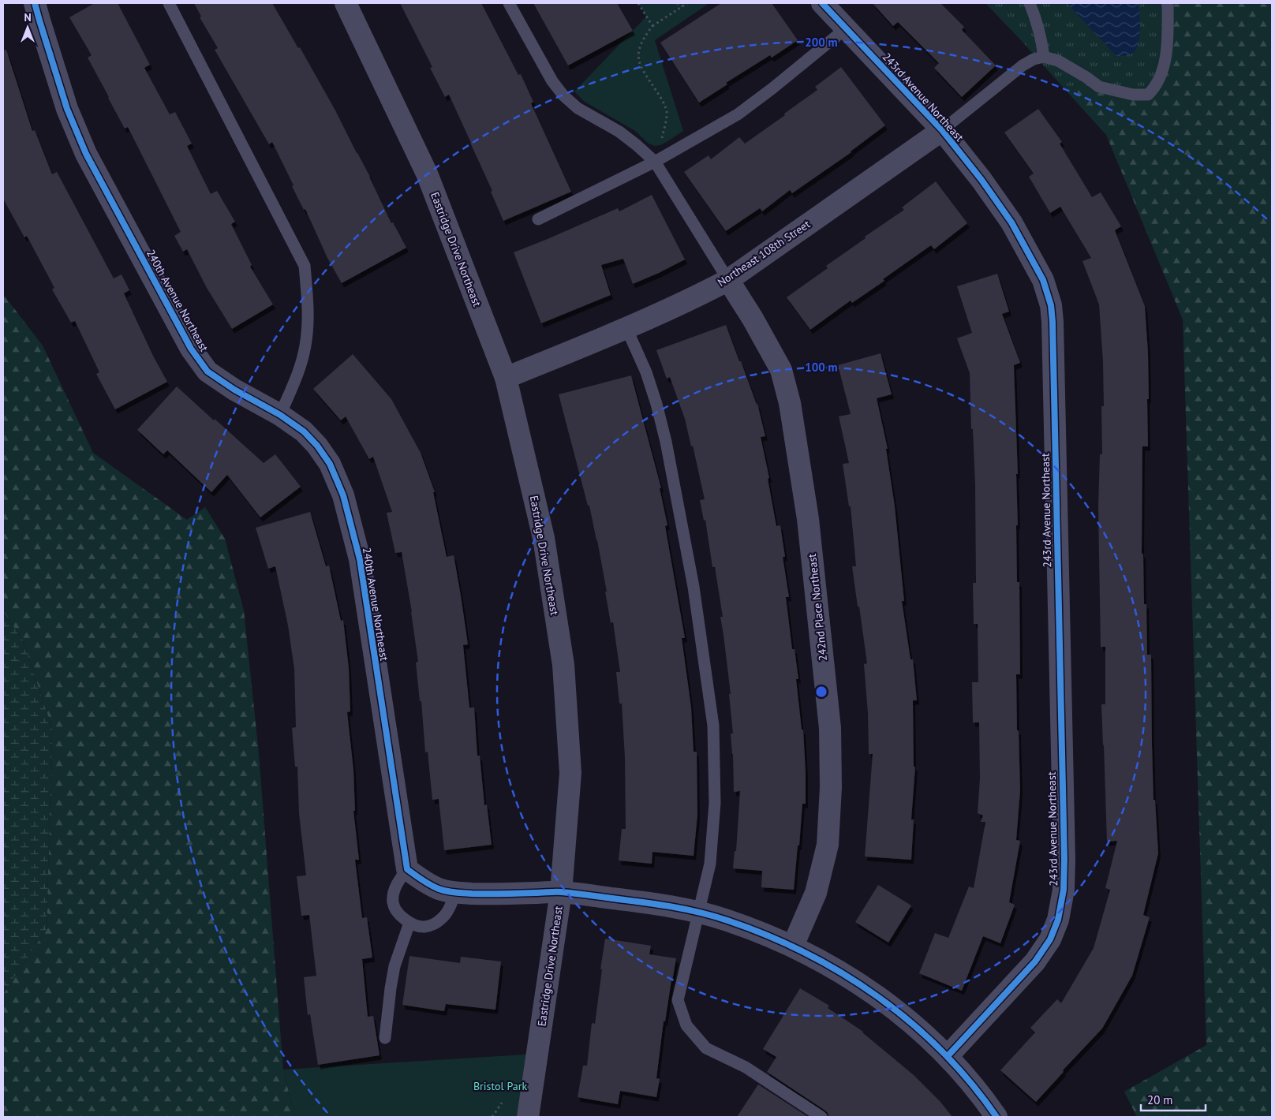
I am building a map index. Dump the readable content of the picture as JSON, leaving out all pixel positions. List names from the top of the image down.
{
  "streets": {
    "street": [
      "243rd Avenue Northeast",
      "Eastridge Drive Northeast",
      "Northeast 108th Street",
      "240th Avenue Northeast",
      "242nd Place Northeast"
    ]
  },
  "crossings": [
    ["243rd Avenue Northeast", "Northeast 108th Street"],
    ["Eastridge Drive Northeast", "Northeast 108th Street"],
    ["Northeast 108th Street", "242nd Place Northeast"]
  ],
  "parks": ["Bristol Park"],
  "scale_bar": "20 m",
  "north": "top",
  "rings": ["200 m", "100 m"]
}
